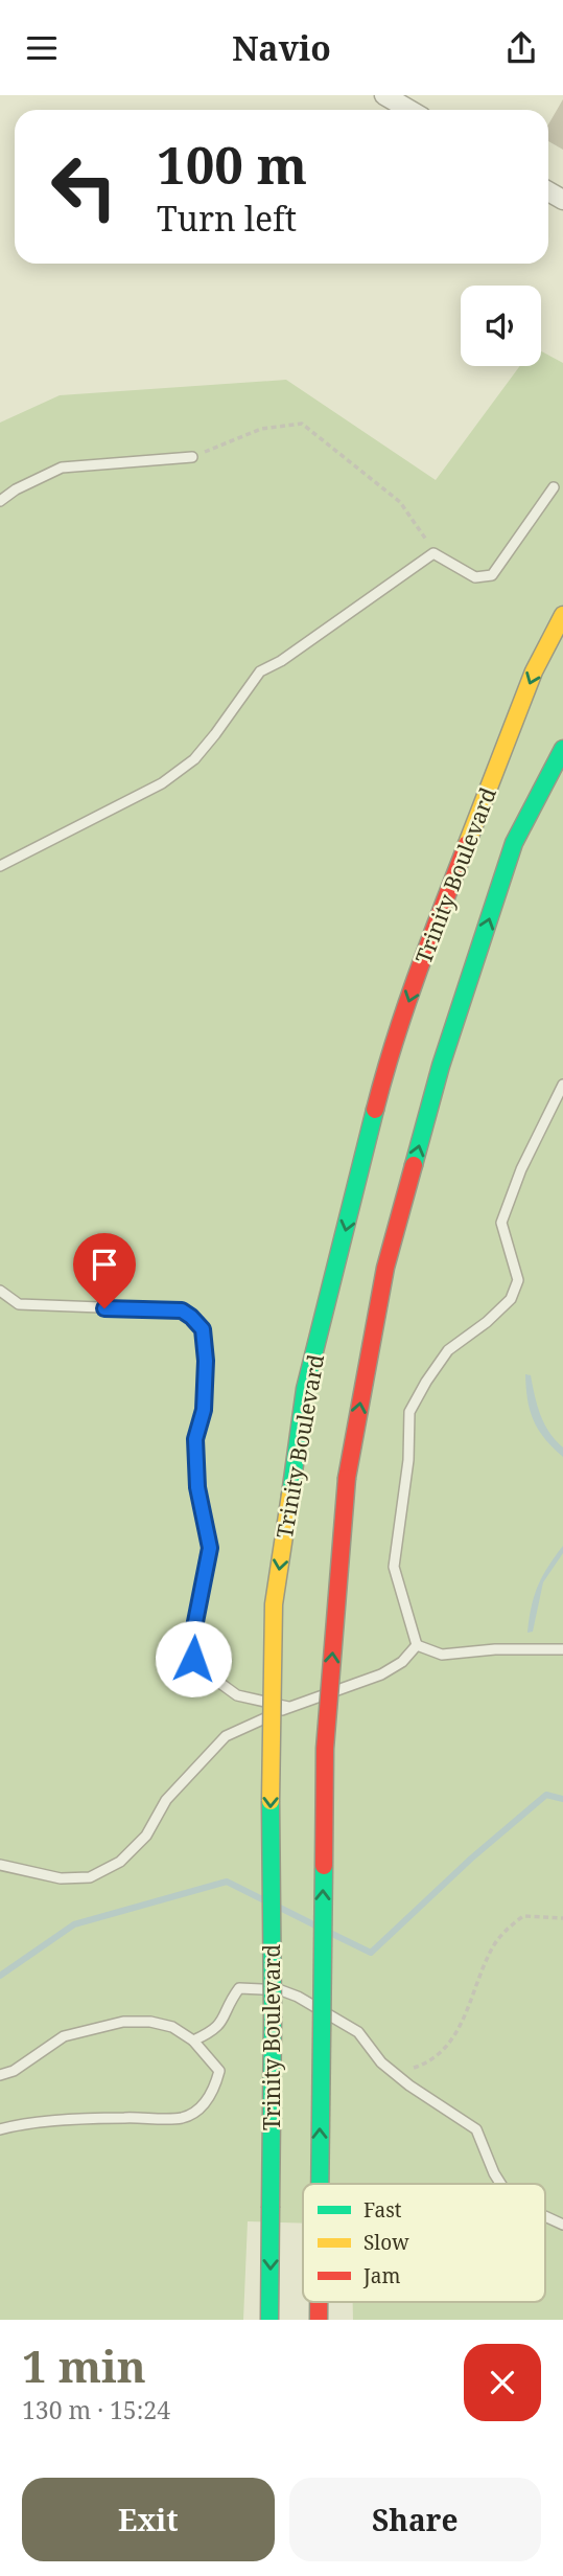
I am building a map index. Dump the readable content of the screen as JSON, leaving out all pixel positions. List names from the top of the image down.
{
  "streets": {
    "main road": ["Trinity Boulevard"]
  },
  "legend": ["Fast", "Slow", "Jam"],
  "page": {
    "header": "Navio",
    "turn": ["100 m", "Turn left"],
    "heading": ["1 min", "130 m · 15:24"],
    "buttons": ["Exit", "Share"]
  }
}
